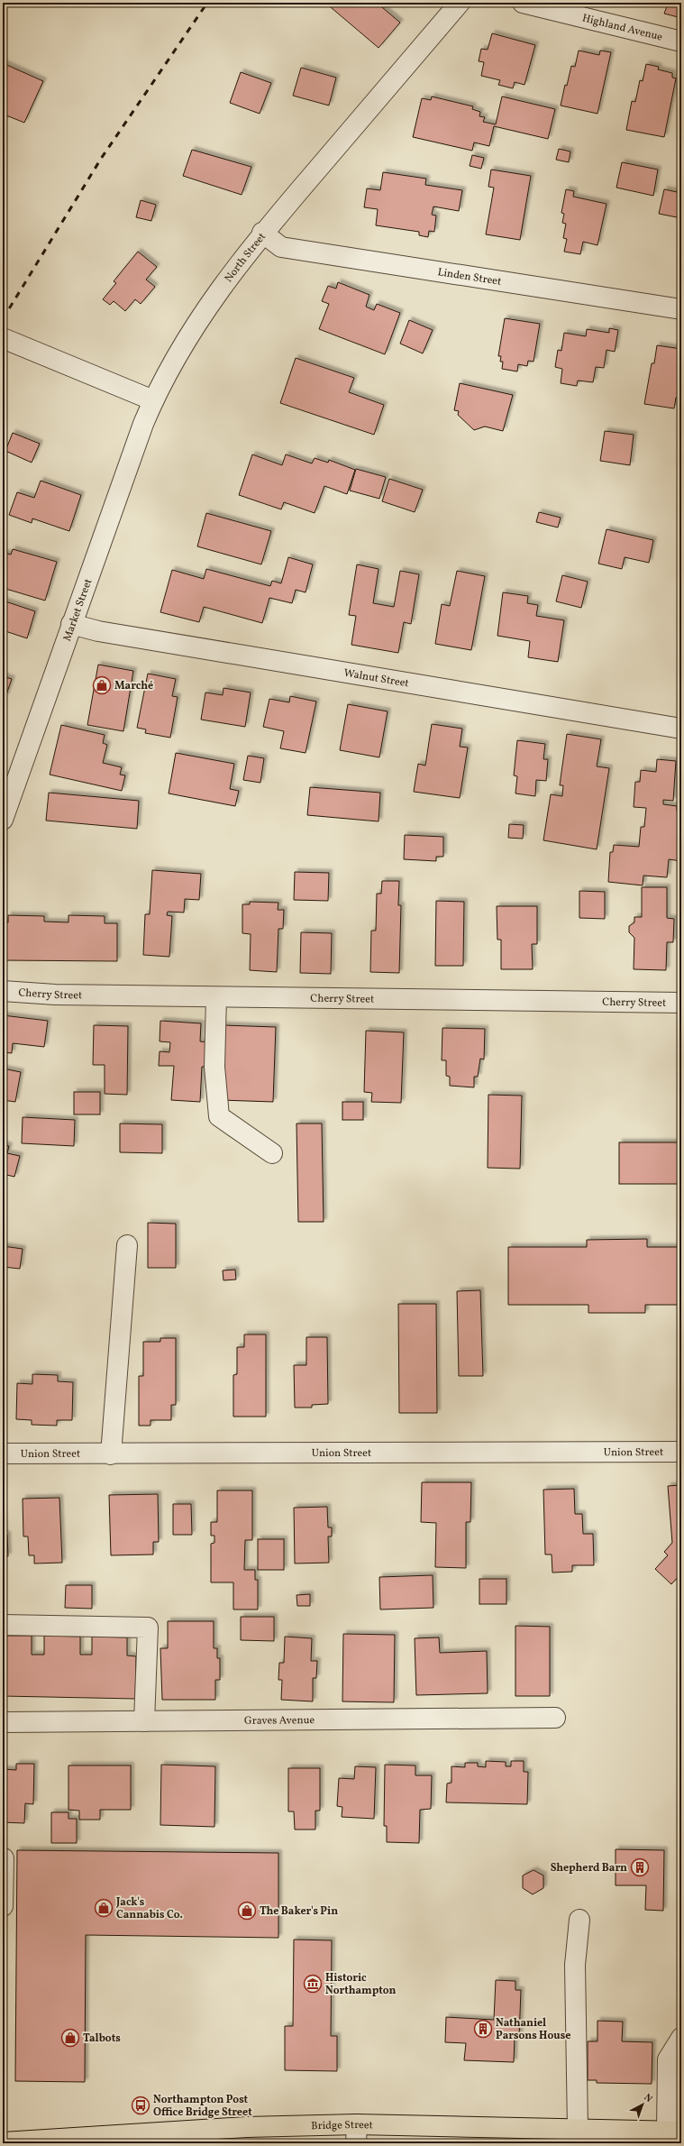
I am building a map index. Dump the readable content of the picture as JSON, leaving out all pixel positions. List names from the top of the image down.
{
  "streets": {
    "highway": ["Bridge Street"],
    "street": [
      "Highland Avenue",
      "North Street",
      "Linden Street",
      "Market Street",
      "Walnut Street",
      "Cherry Street",
      "Union Street",
      "Graves Avenue"
    ]
  },
  "crossings": [
    ["North Street", "Linden Street"],
    ["North Street", "Market Street"],
    ["Market Street", "Walnut Street"]
  ],
  "places": {
    "shop": [
      "Marché",
      "Jack's Cannabis Co.",
      "The Baker's Pin",
      "Talbots"
    ],
    "building": ["Shepherd Barn", "Nathaniel Parsons House"],
    "museum": ["Historic Northampton"],
    "bus stop": ["Northampton Post Office Bridge Street"]
  },
  "north": "top right"
}
